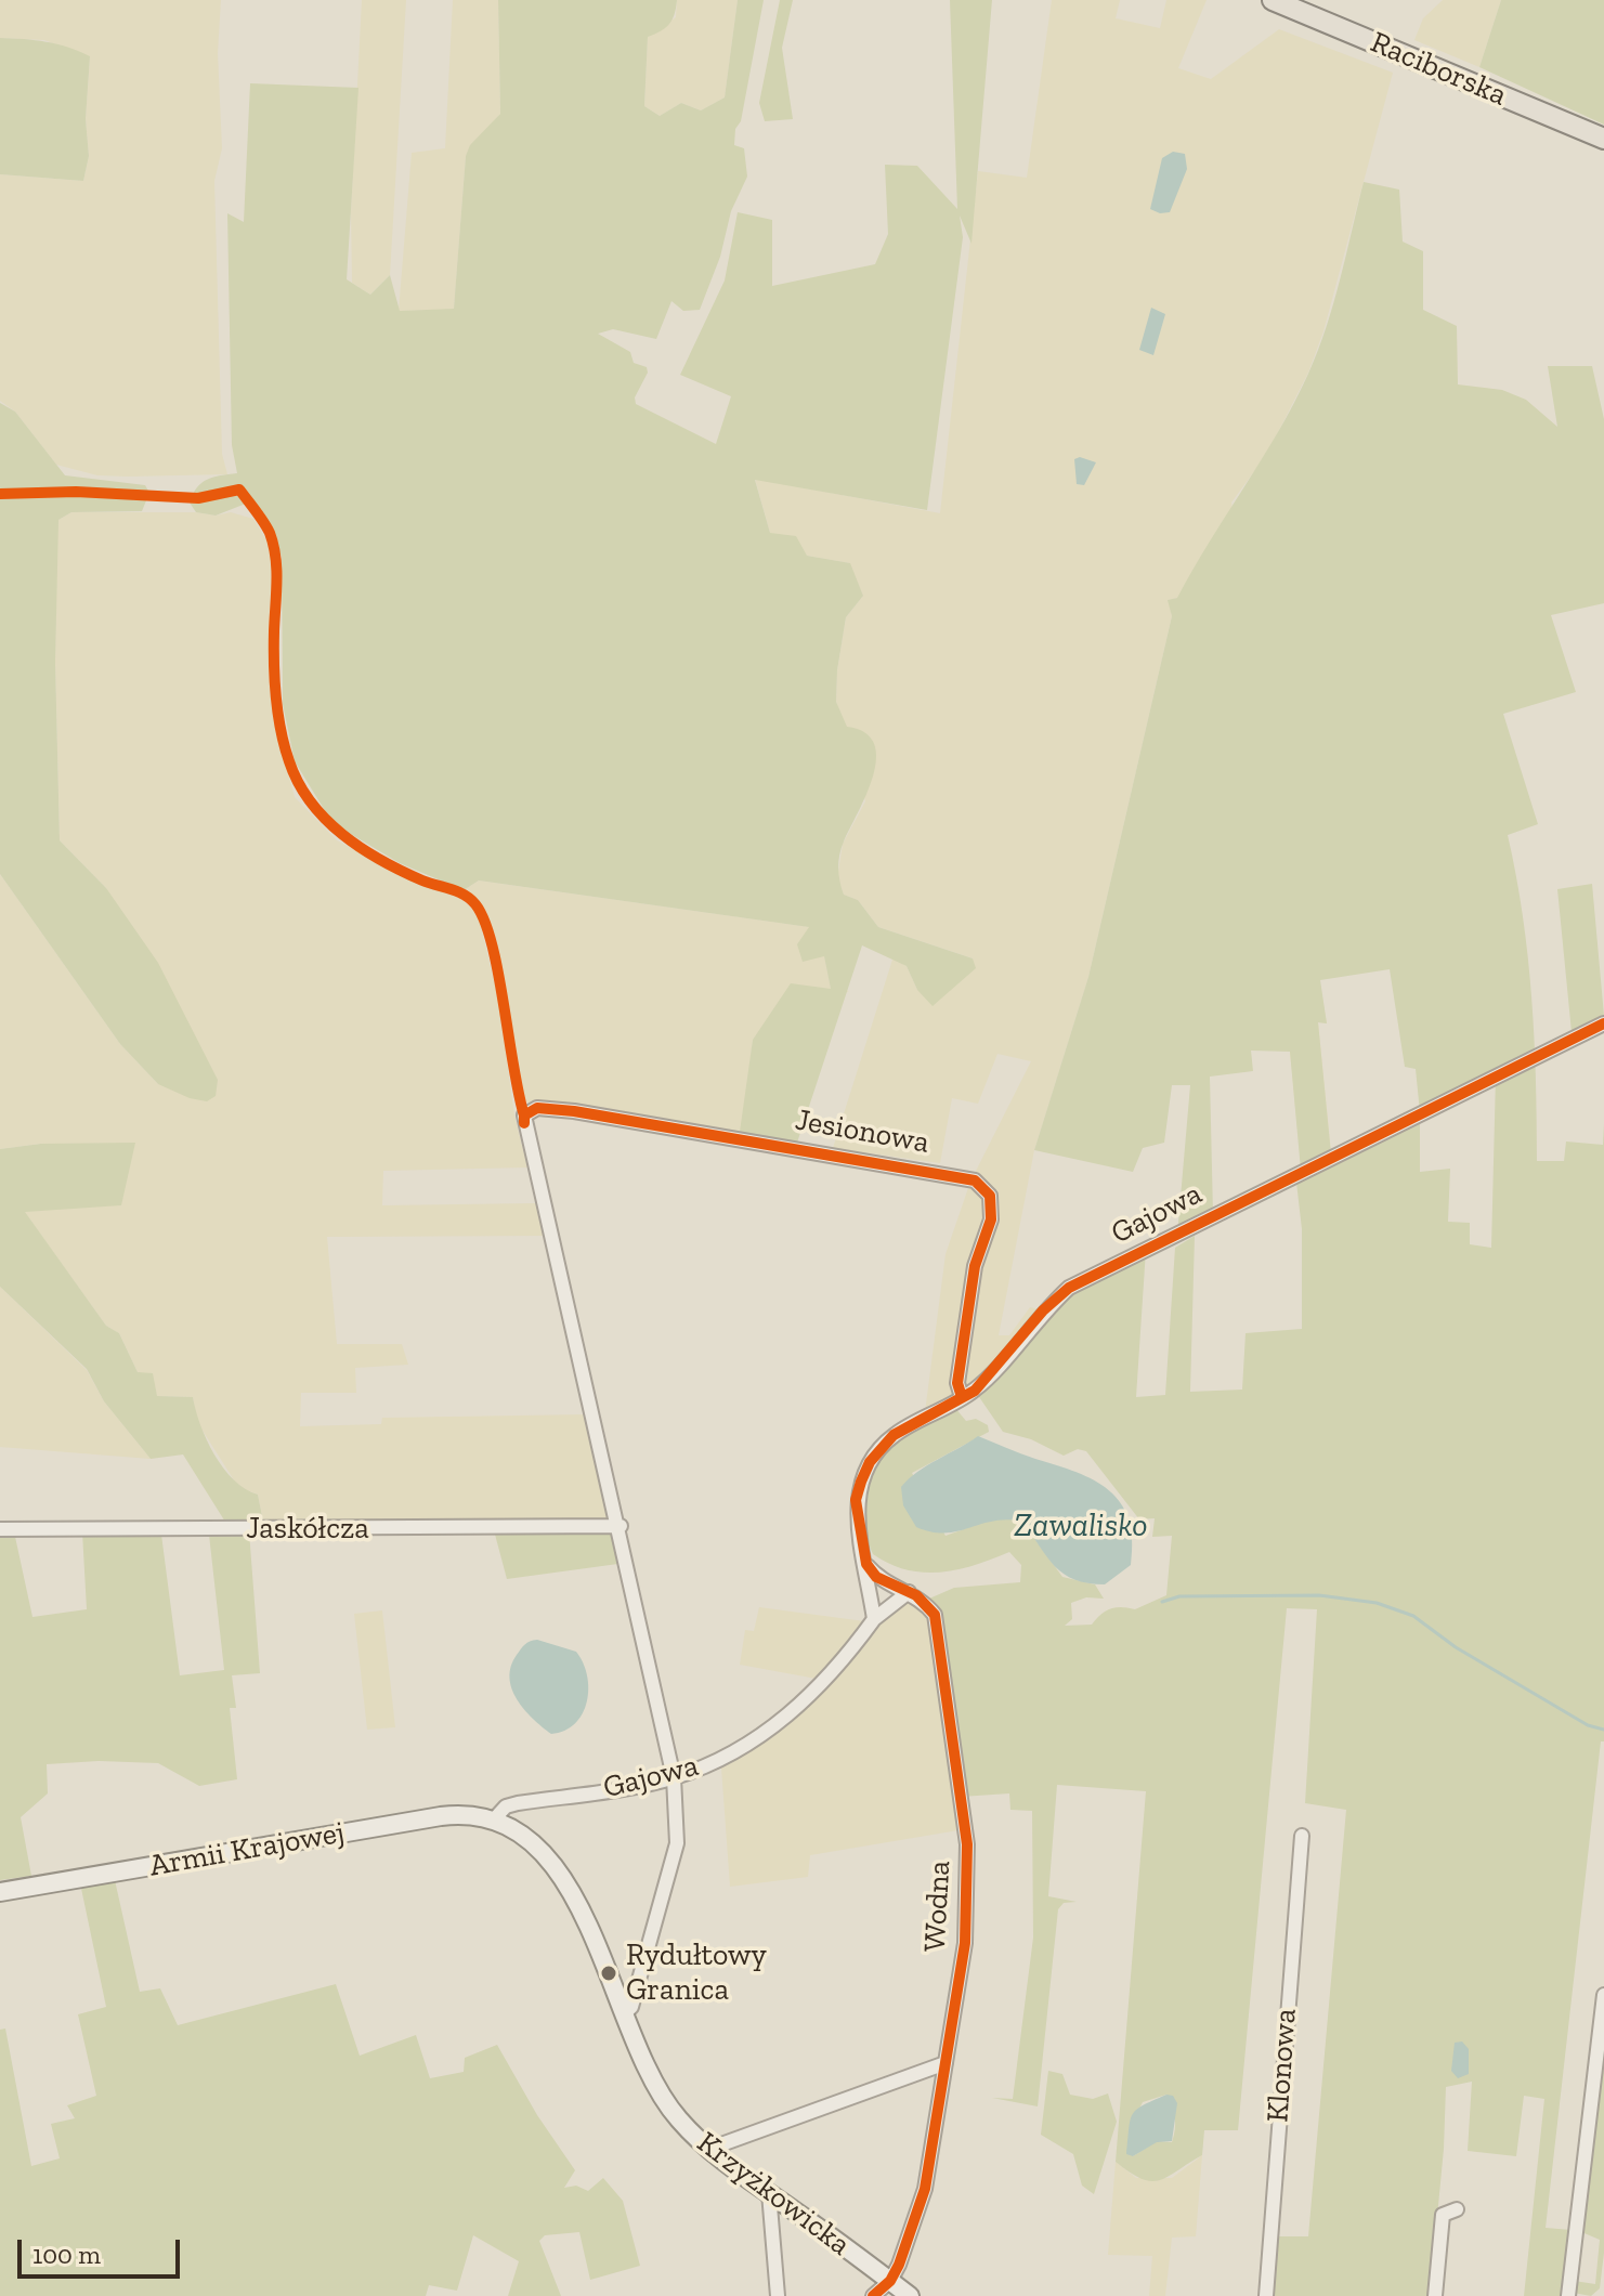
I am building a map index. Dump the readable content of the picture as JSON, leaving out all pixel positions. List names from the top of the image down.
{
  "streets": {
    "main road": ["Raciborska"],
    "street": [
      "Jesionowa",
      "Gajowa",
      "Jaskółcza",
      "Armii Krajowej",
      "Wodna",
      "Klonowa",
      "Krzyżkowicka"
    ]
  },
  "crossings": [
    ["Jesionowa", "Gajowa"],
    ["Jesionowa", "Jaskółcza"],
    ["Jesionowa", "Krzyżkowicka"],
    ["Gajowa", "Armii Krajowej"],
    ["Gajowa", "Wodna"],
    ["Gajowa", "Krzyżkowicka"],
    ["Armii Krajowej", "Krzyżkowicka"],
    ["Wodna", "Krzyżkowicka"]
  ],
  "water": ["Zawalisko"],
  "places": ["Rydułtowy Granica"],
  "scale_bar": "100 m"
}
